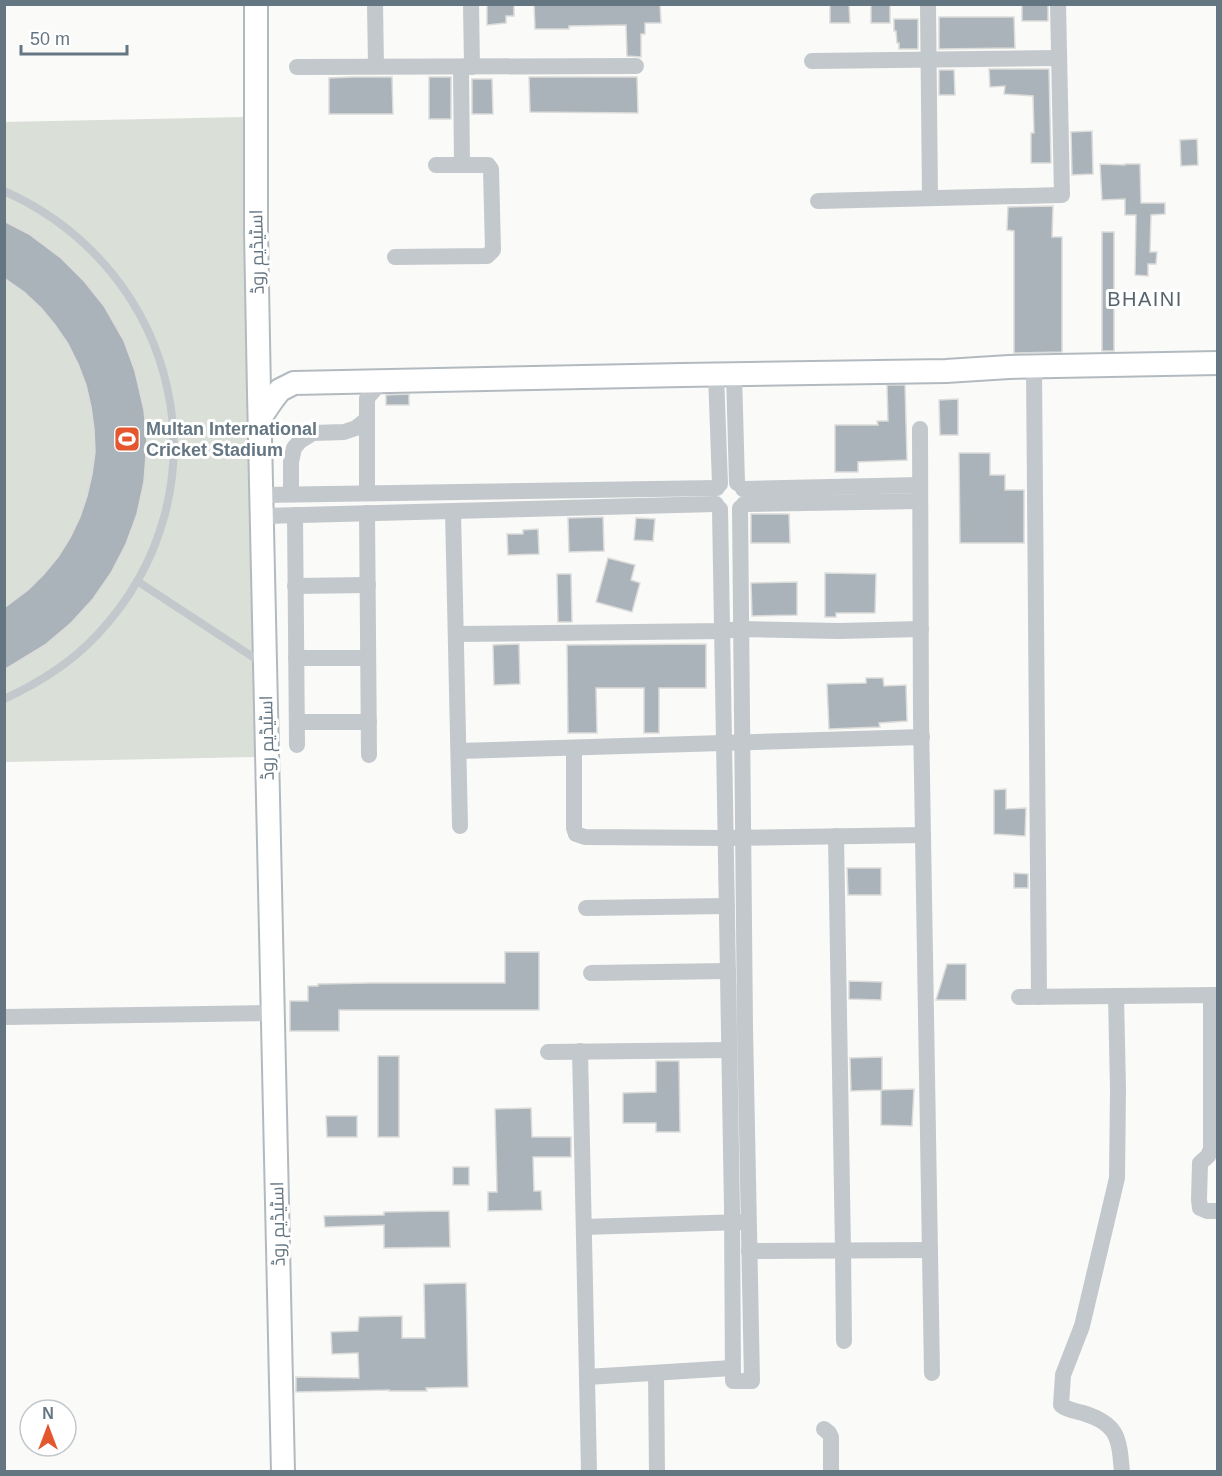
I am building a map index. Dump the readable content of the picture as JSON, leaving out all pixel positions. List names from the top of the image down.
{
  "streets": {
    "main road": ["اسٹیڈیم روڈ"]
  },
  "districts": ["BHAINI"],
  "places": {
    "sports": ["Multan International Cricket Stadium"]
  },
  "scale_bar": "50 m",
  "north": "top"
}
